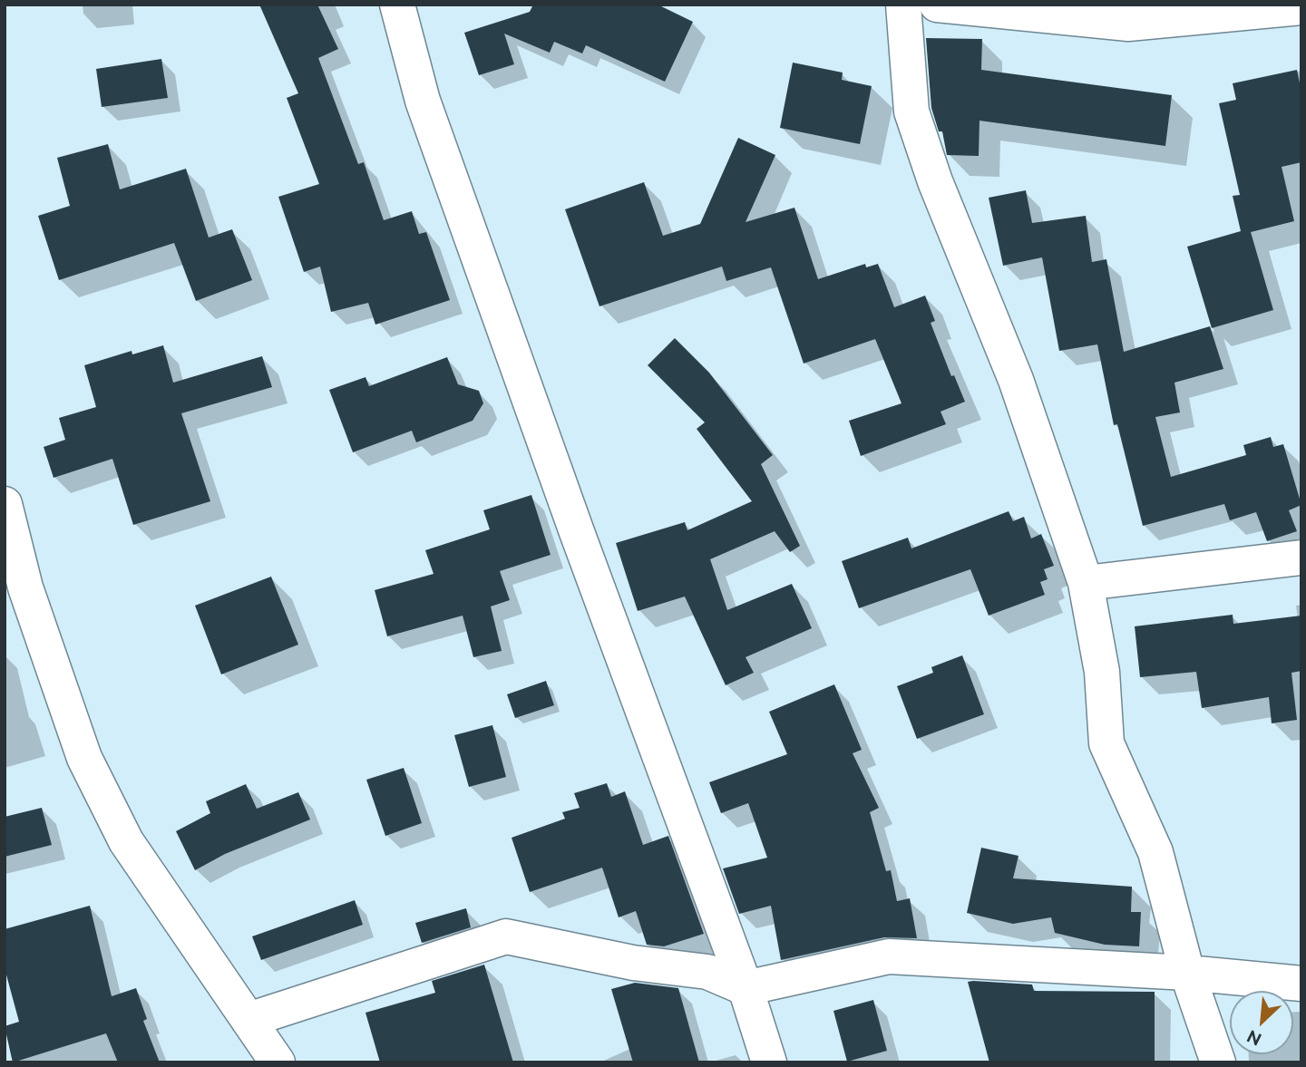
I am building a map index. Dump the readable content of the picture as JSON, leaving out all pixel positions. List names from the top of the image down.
{
  "north": "bottom left"
}
